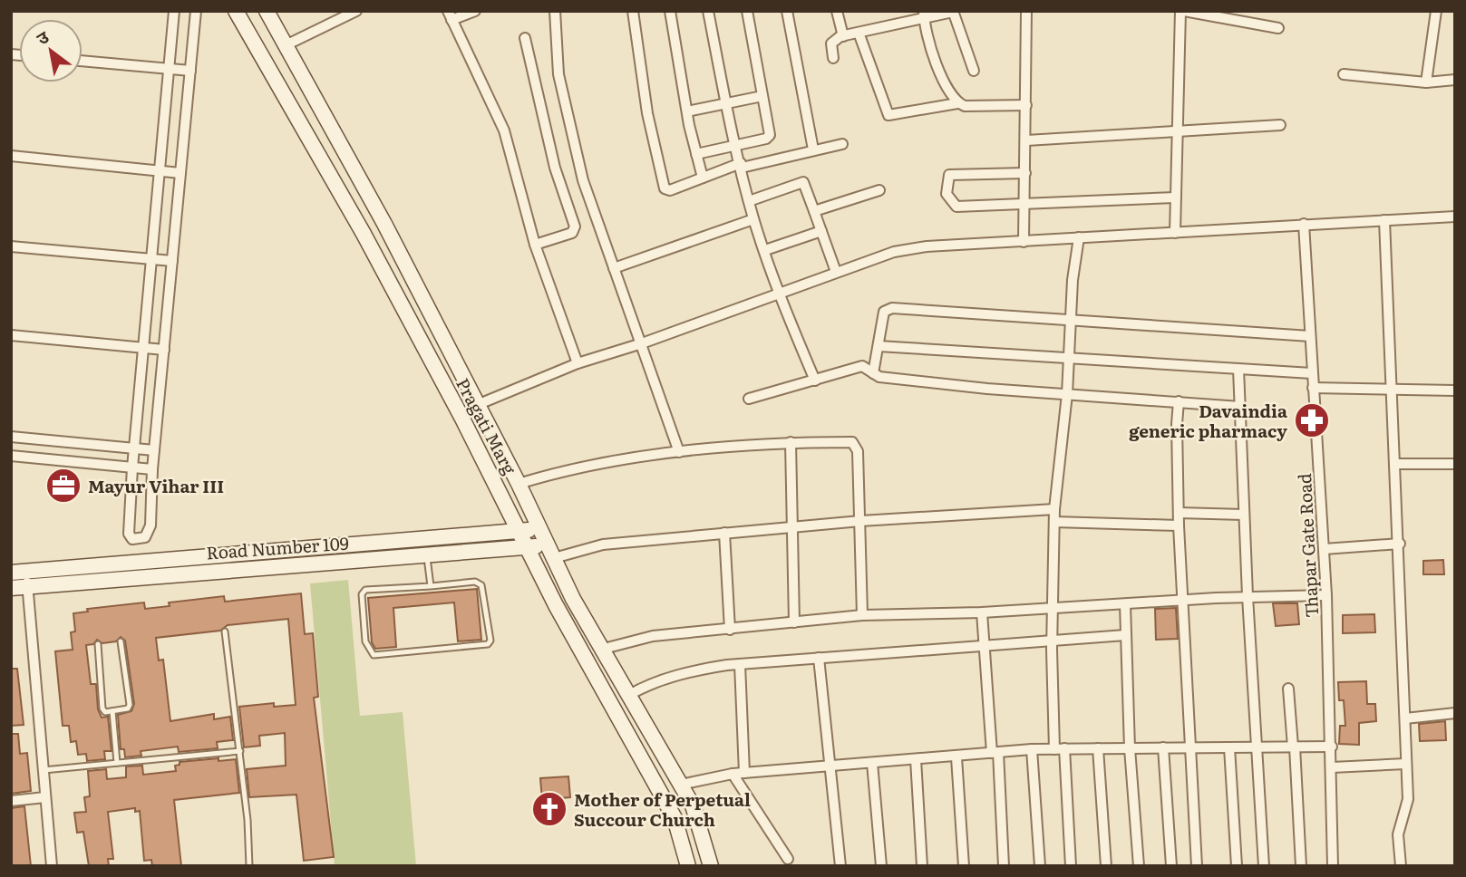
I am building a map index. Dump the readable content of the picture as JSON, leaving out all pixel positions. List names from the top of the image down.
{
  "streets": {
    "main road": ["Pragati Marg", "Road Number 109"],
    "street": ["Thapar Gate Road"]
  },
  "crossings": [
    ["Pragati Marg", "Road Number 109"]
  ],
  "places": {
    "pharmacy": ["Davaindia generic pharmacy"],
    "office": ["Mayur Vihar III"],
    "church": ["Mother of Perpetual Succour Church"]
  },
  "north": "top left"
}
